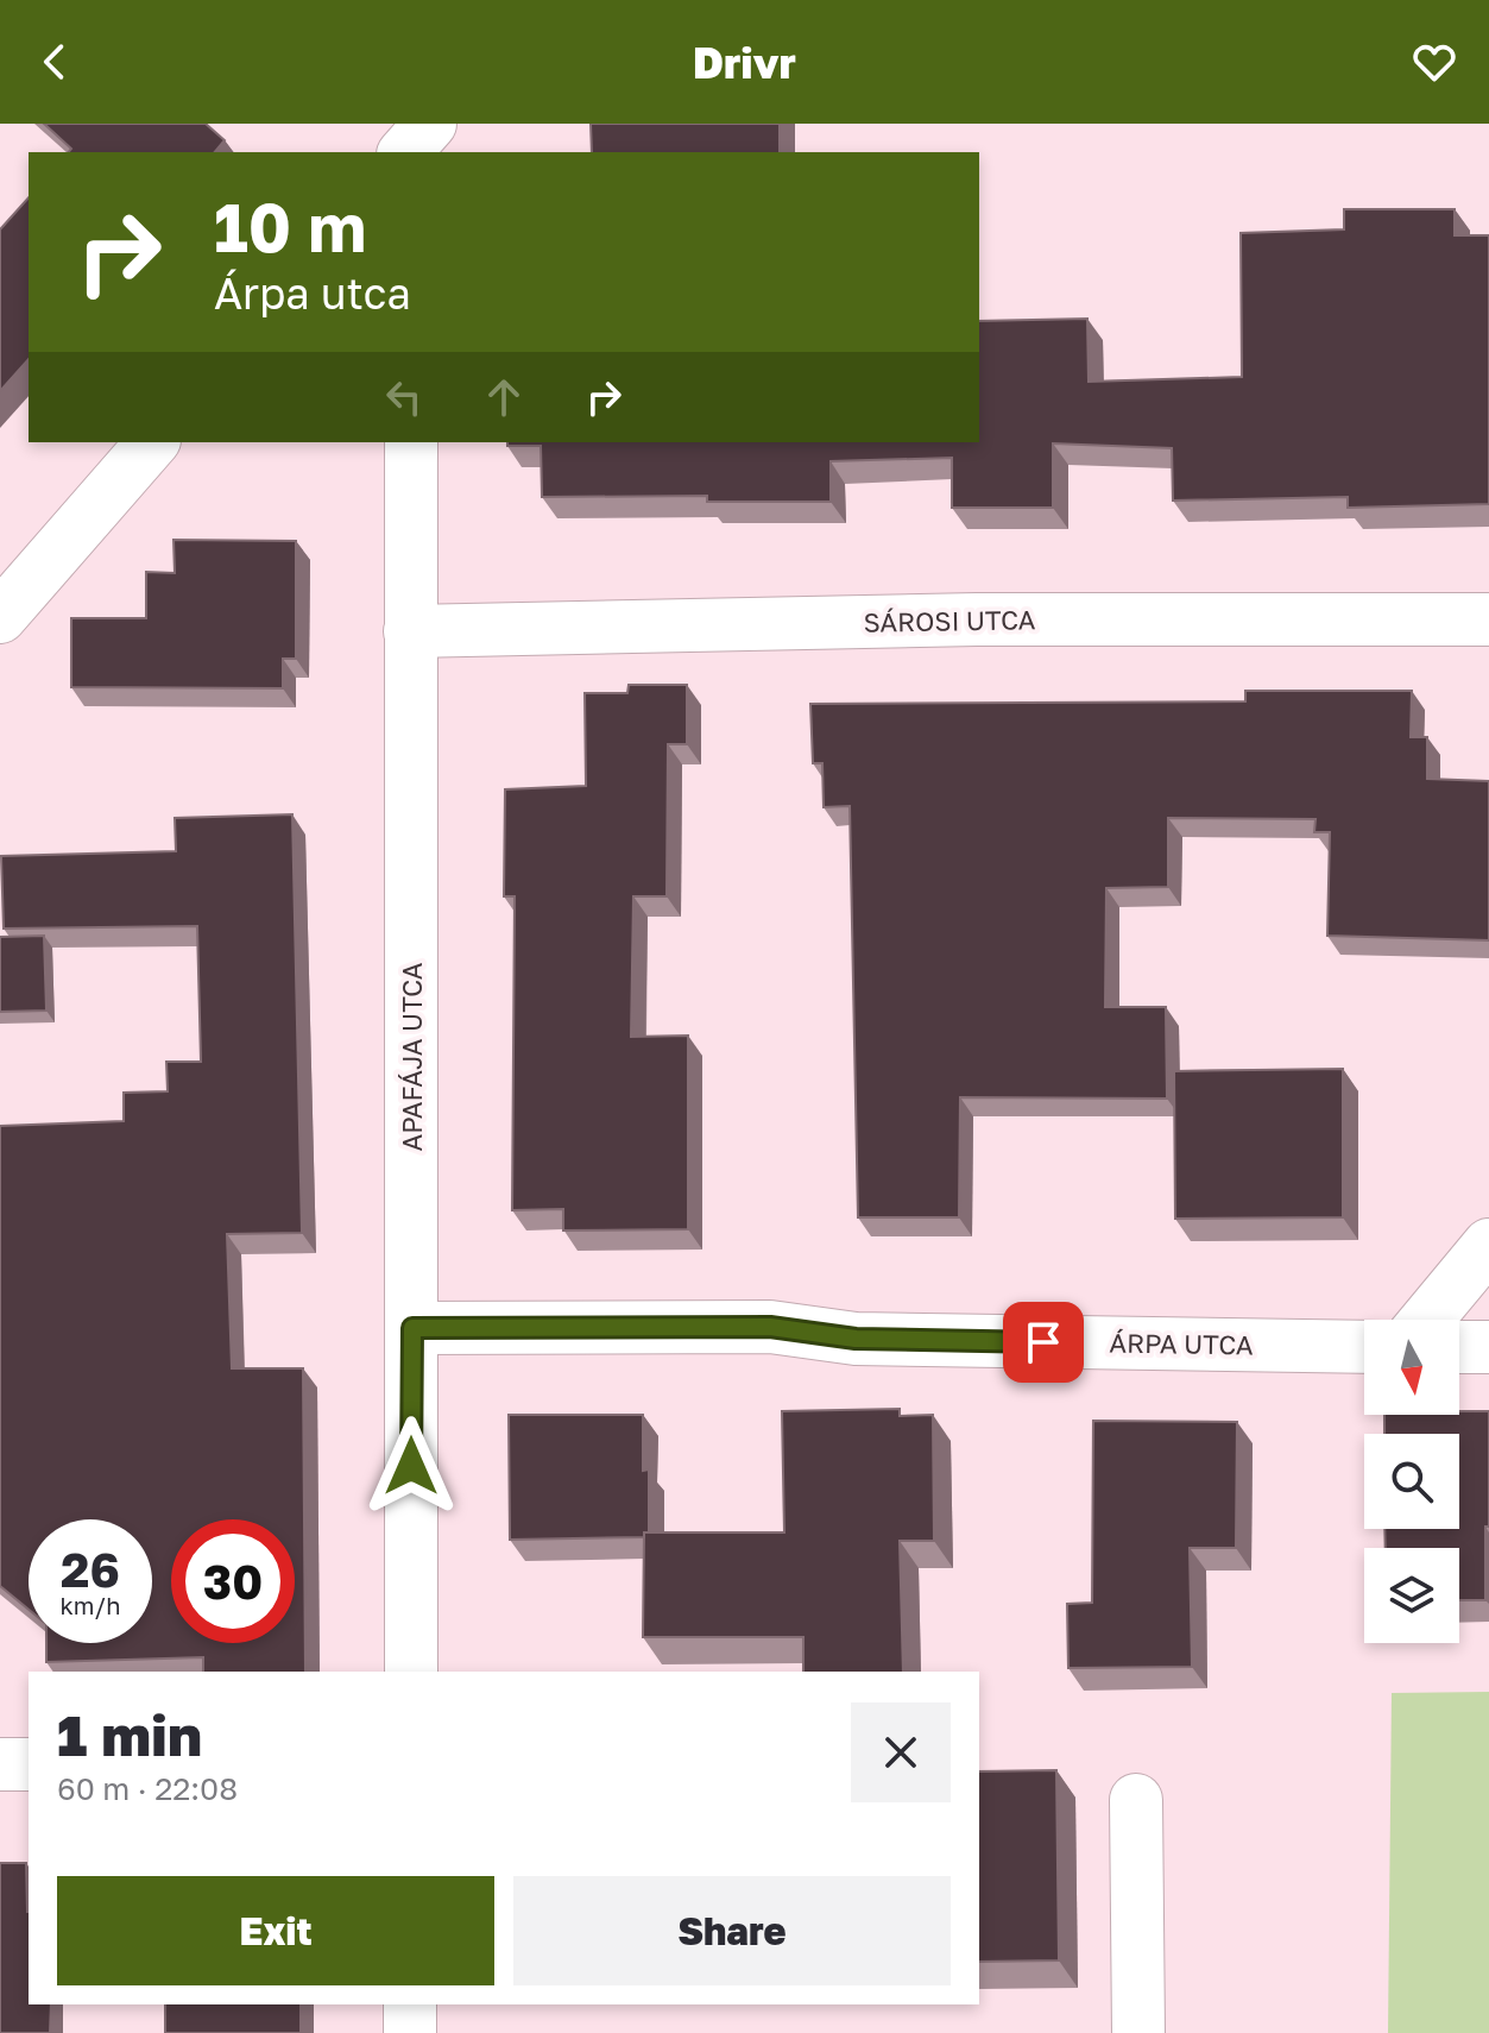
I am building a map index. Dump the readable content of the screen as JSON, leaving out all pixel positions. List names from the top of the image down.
{
  "streets": {
    "street": ["SÁROSI UTCA", "APAFÁJA UTCA", "ÁRPA UTCA"]
  },
  "crossings": [
    ["SÁROSI UTCA", "APAFÁJA UTCA"],
    ["APAFÁJA UTCA", "ÁRPA UTCA"]
  ],
  "north": "bottom",
  "page": {
    "header": "Drivr",
    "turn": ["10 m", "Árpa utca"],
    "speed": "26 km/h",
    "limit": "30",
    "heading": ["1 min", "60 m · 22:08"],
    "buttons": ["Exit", "Share"]
  }
}
